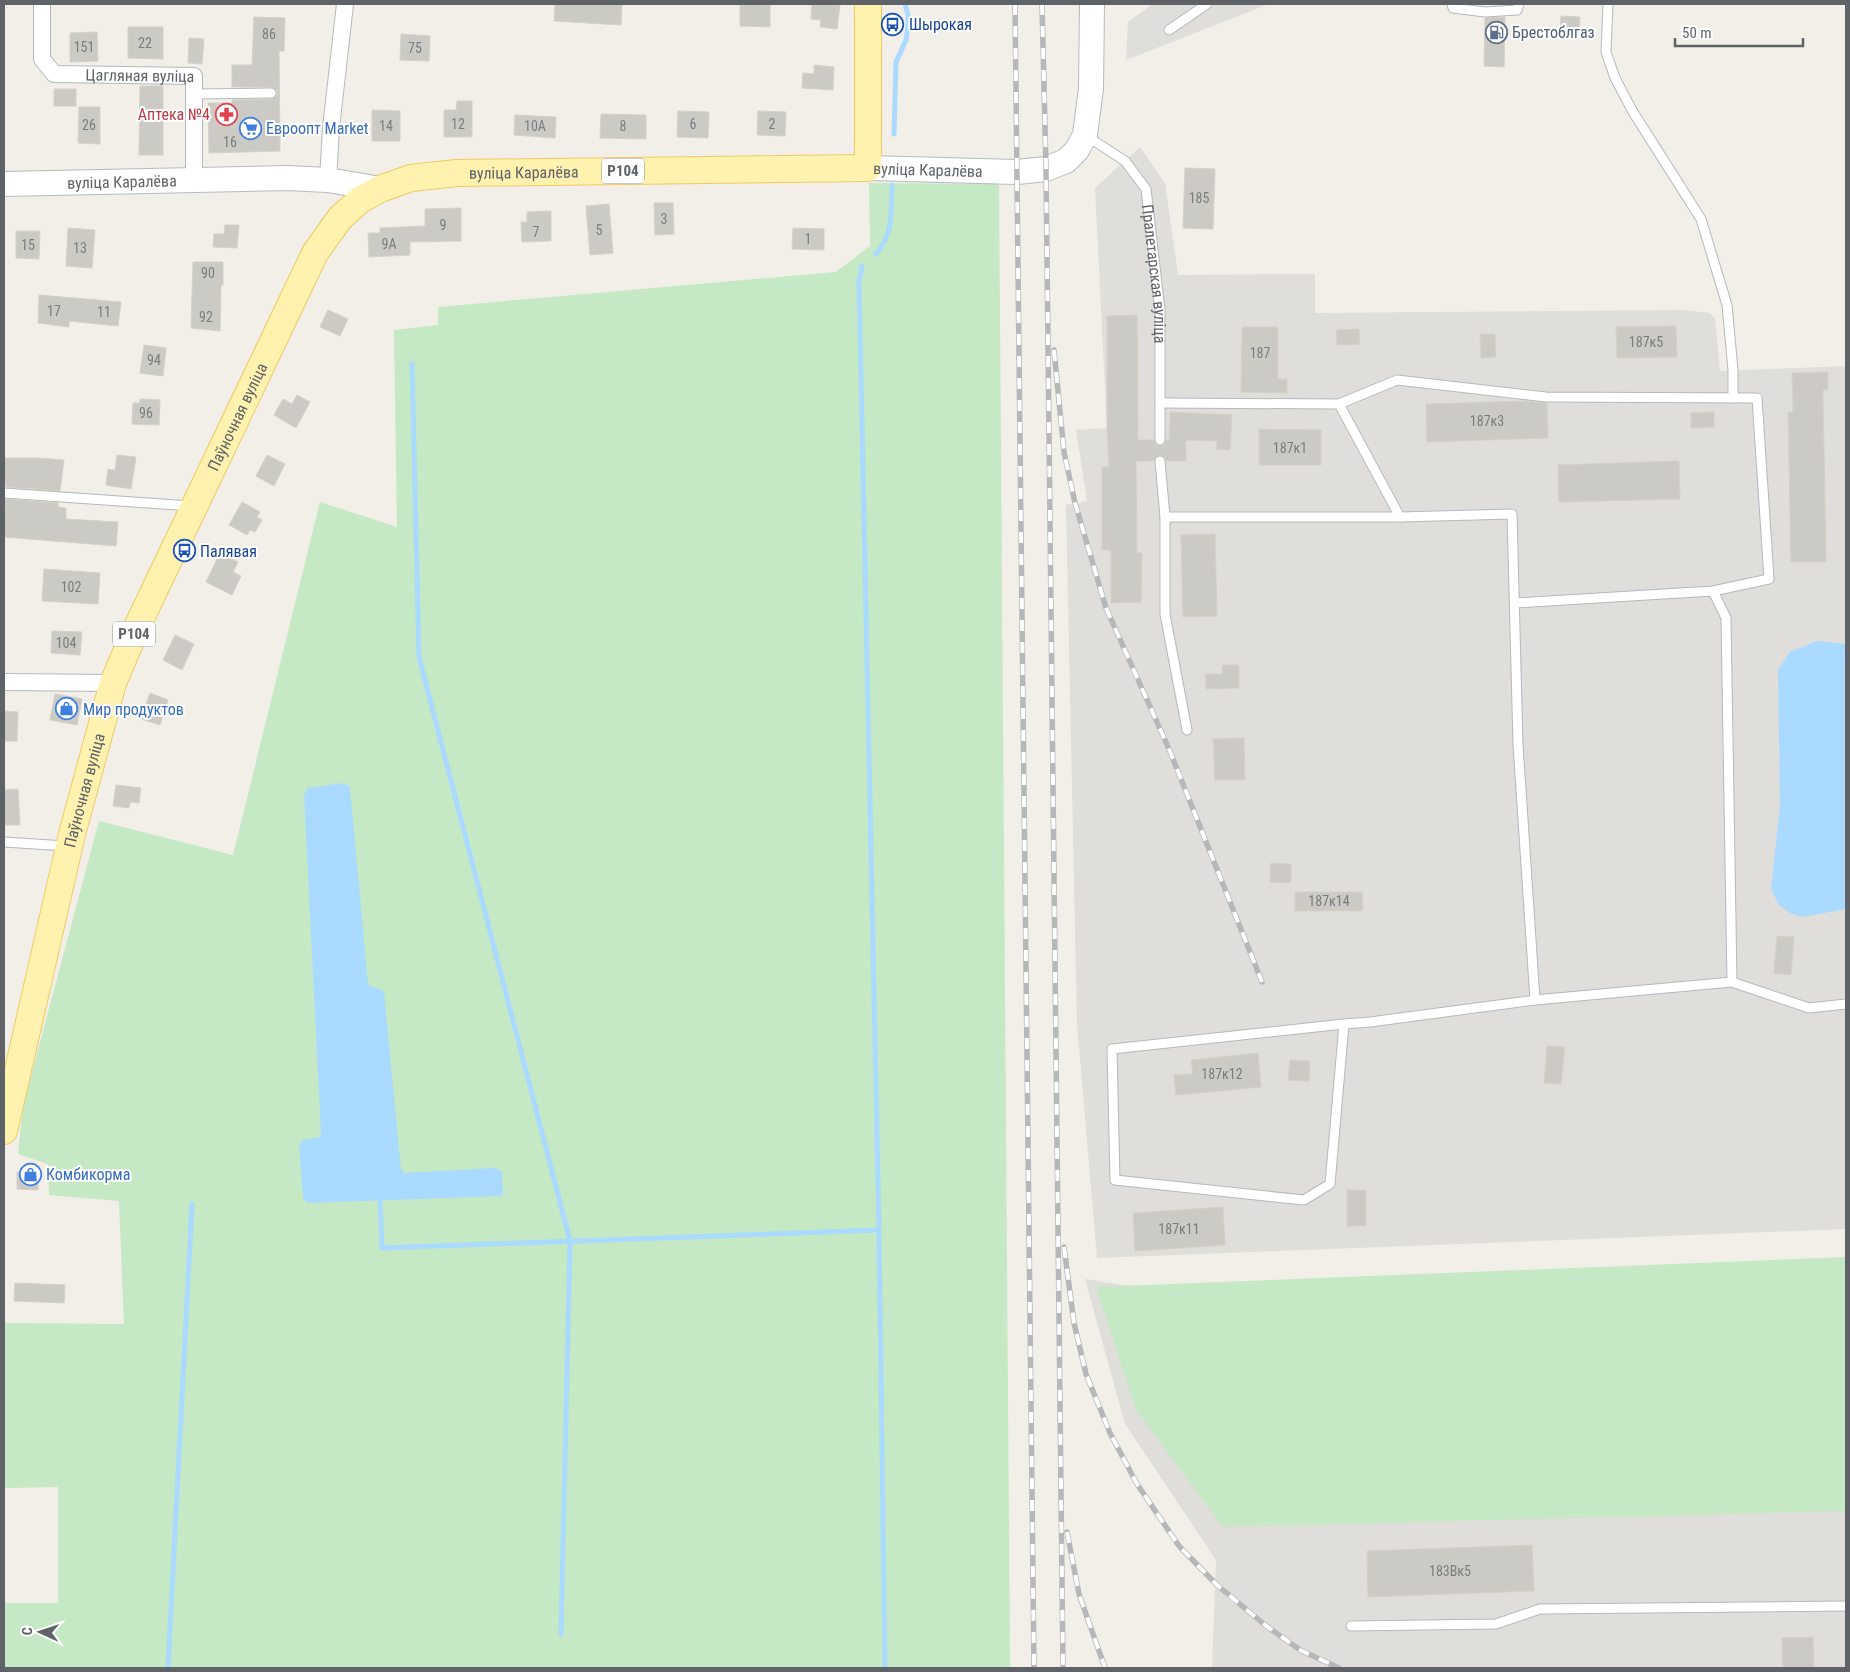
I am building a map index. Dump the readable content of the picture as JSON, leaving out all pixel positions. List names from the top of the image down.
{
  "streets": {
    "main road": ["вуліца Каралёва", "Р104", "Паўночная вуліца"],
    "street": ["Цагляная вуліца"],
    "lane": ["Пралетарская вуліца"]
  },
  "crossings": [
    ["Цагляная вуліца", "вуліца Каралёва"],
    ["вуліца Каралёва", "Пралетарская вуліца"],
    ["вуліца Каралёва", "Паўночная вуліца"]
  ],
  "places": {
    "bus stop": ["Шырокая", "Палявая"],
    "fuel station": ["Брестоблгаз"],
    "pharmacy": ["Аптека №4"],
    "supermarket": ["Евроопт Market"],
    "shop": ["Мир продуктов", "Комбикорма"]
  },
  "house_numbers": [
    "86",
    "22",
    "151",
    "75",
    "12",
    "6",
    "2",
    "26",
    "14",
    "10А",
    "8",
    "16",
    "185",
    "3",
    "9",
    "5",
    "7",
    "1",
    "9А",
    "15",
    "13",
    "90",
    "17",
    "11",
    "92",
    "187к5",
    "187",
    "94",
    "96",
    "187к3",
    "187к1",
    "102",
    "104",
    "187к14",
    "187к12",
    "187к11",
    "183Вк5"
  ],
  "scale_bar": "50 m",
  "north": "left"
}
